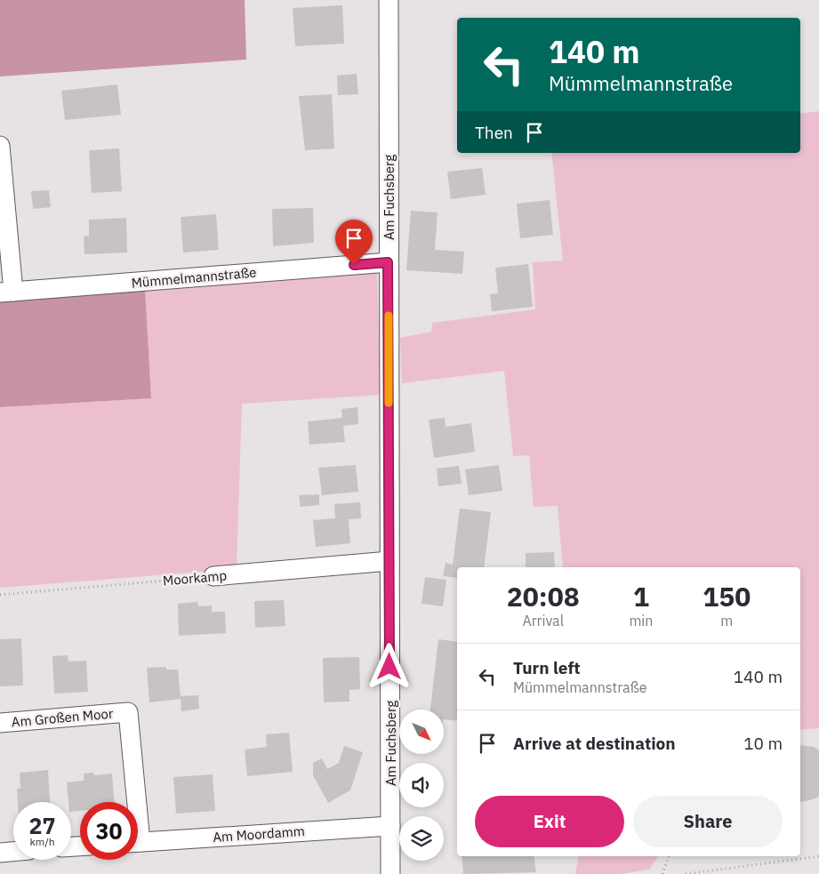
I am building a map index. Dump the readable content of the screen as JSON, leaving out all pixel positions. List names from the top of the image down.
{
  "streets": {
    "street": [
      "Am Fuchsberg",
      "Mümmelmannstraße",
      "Moorkamp",
      "Am Großen Moor",
      "Am Moordamm"
    ]
  },
  "crossings": [
    ["Am Fuchsberg", "Mümmelmannstraße"],
    ["Am Fuchsberg", "Moorkamp"],
    ["Am Fuchsberg", "Am Moordamm"]
  ],
  "north": "bottom right",
  "page": {
    "turn": ["140 m", "Mümmelmannstraße"],
    "then": "Then",
    "eta": [
      "20:08",
      "Arrival",
      "1",
      "min",
      "150",
      "m"
    ],
    "list": [
      {
        "name": "Turn left",
        "note": "Mümmelmannstraße",
        "value": "140 m"
      },
      {
        "name": "Arrive at destination",
        "value": "10 m"
      }
    ],
    "buttons": ["Exit", "Share"],
    "speed": "27 km/h",
    "limit": "30"
  }
}
